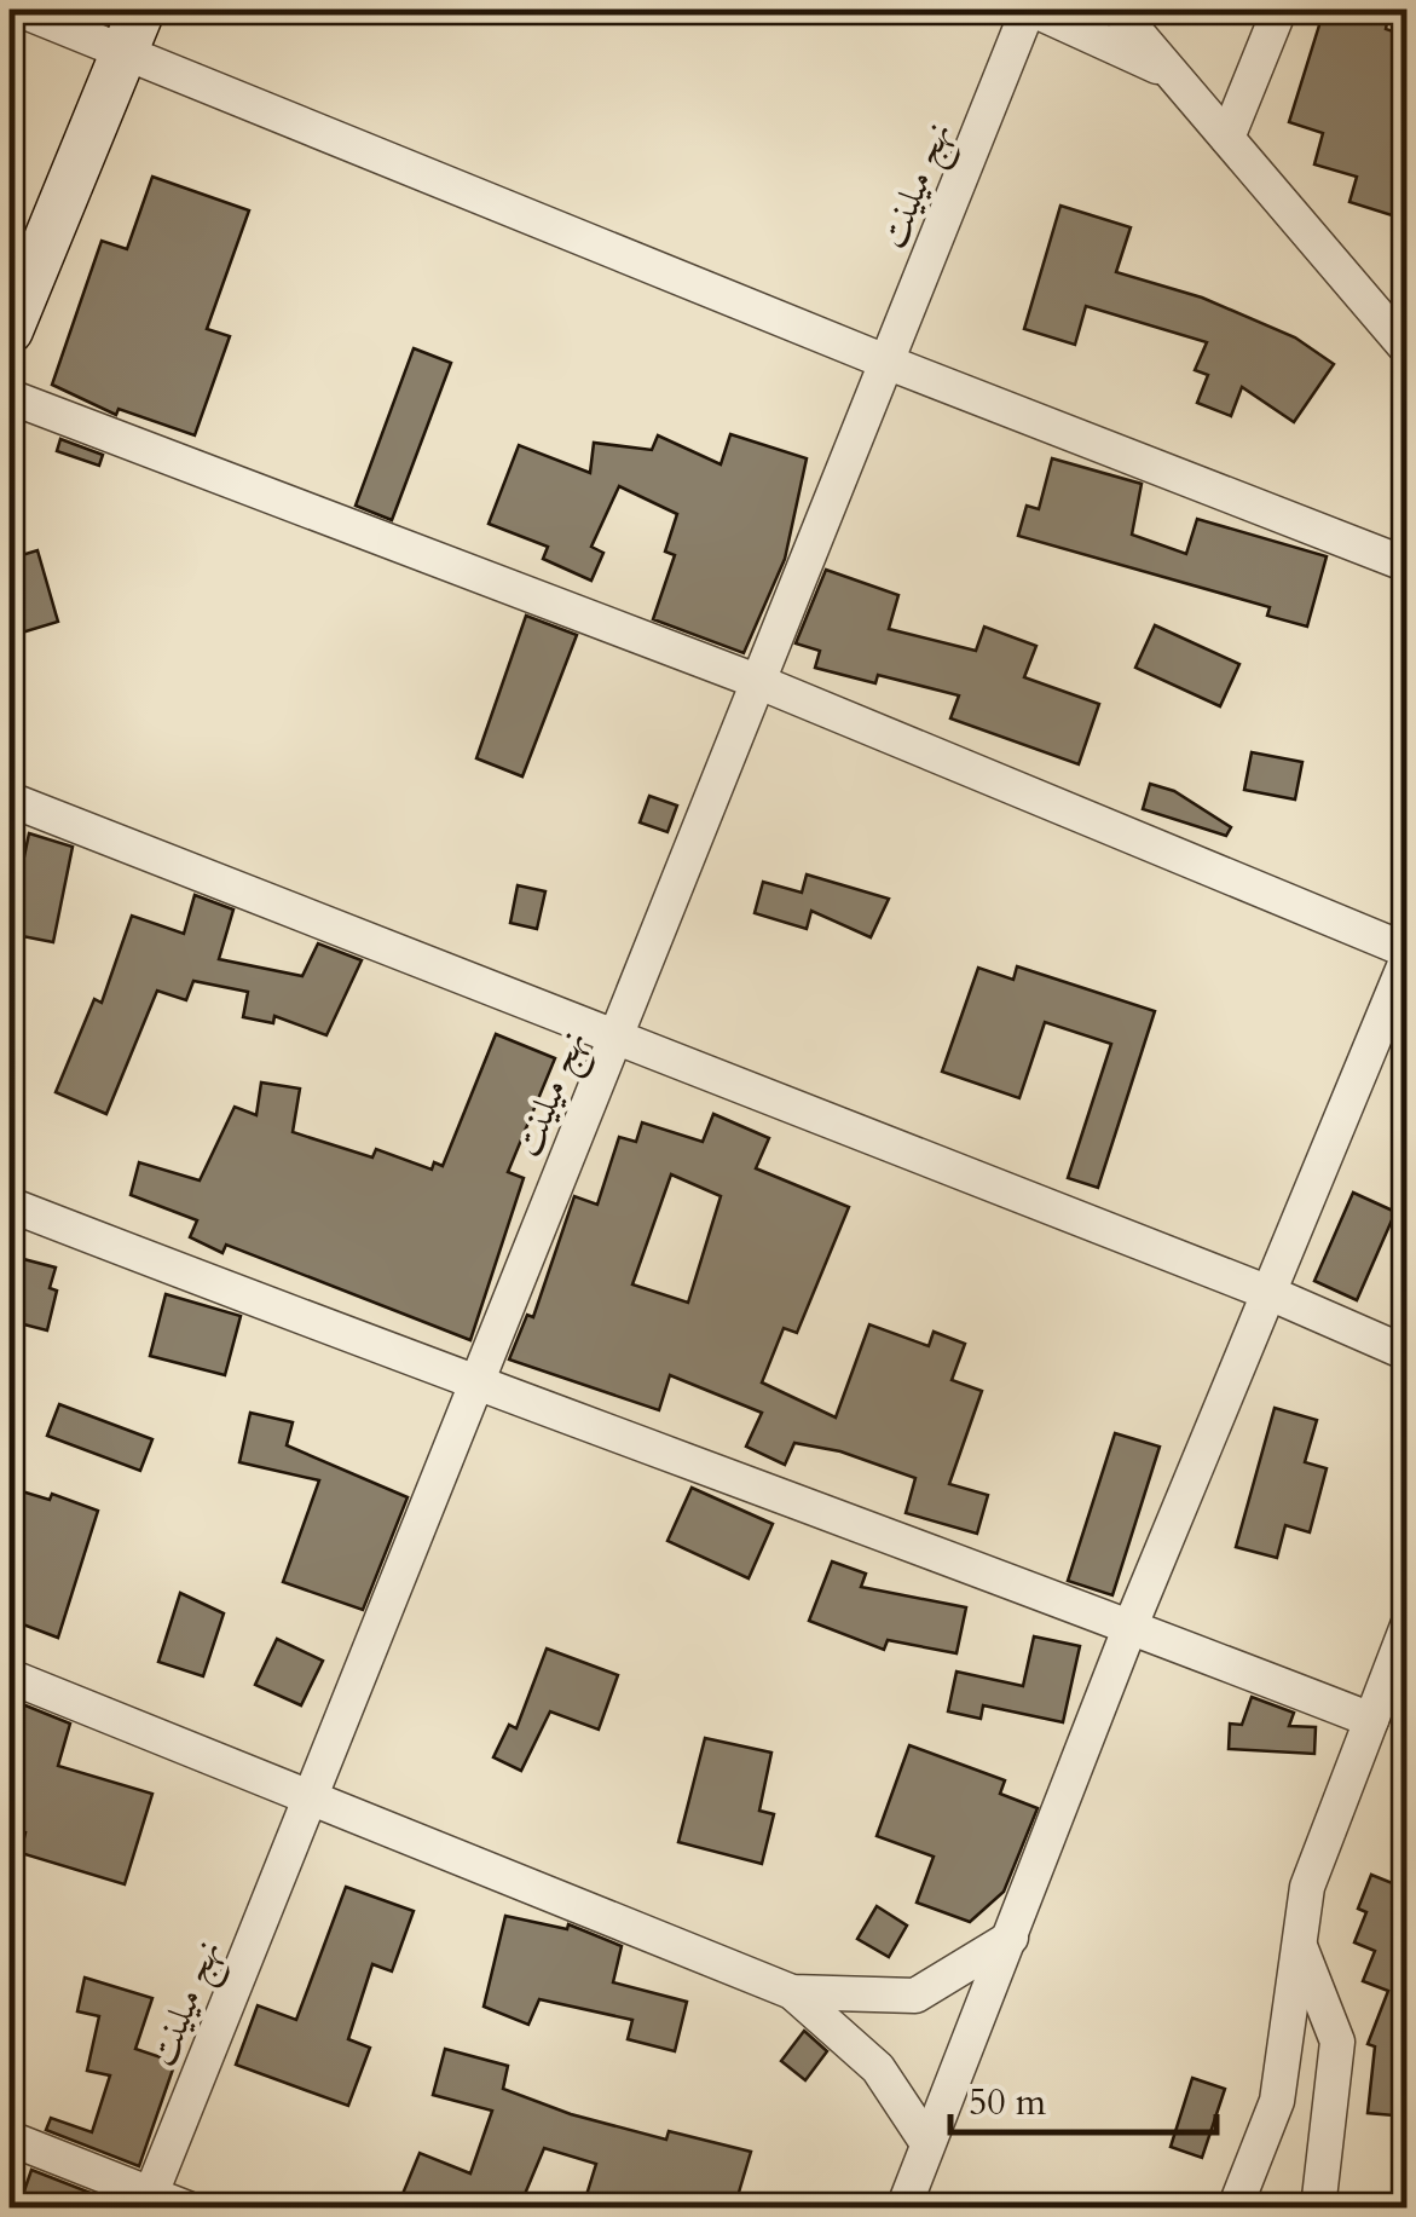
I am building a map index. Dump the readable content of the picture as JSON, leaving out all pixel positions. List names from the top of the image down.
{
  "streets": {
    "street": ["نهج ميلينت"]
  },
  "scale_bar": "50 m"
}
